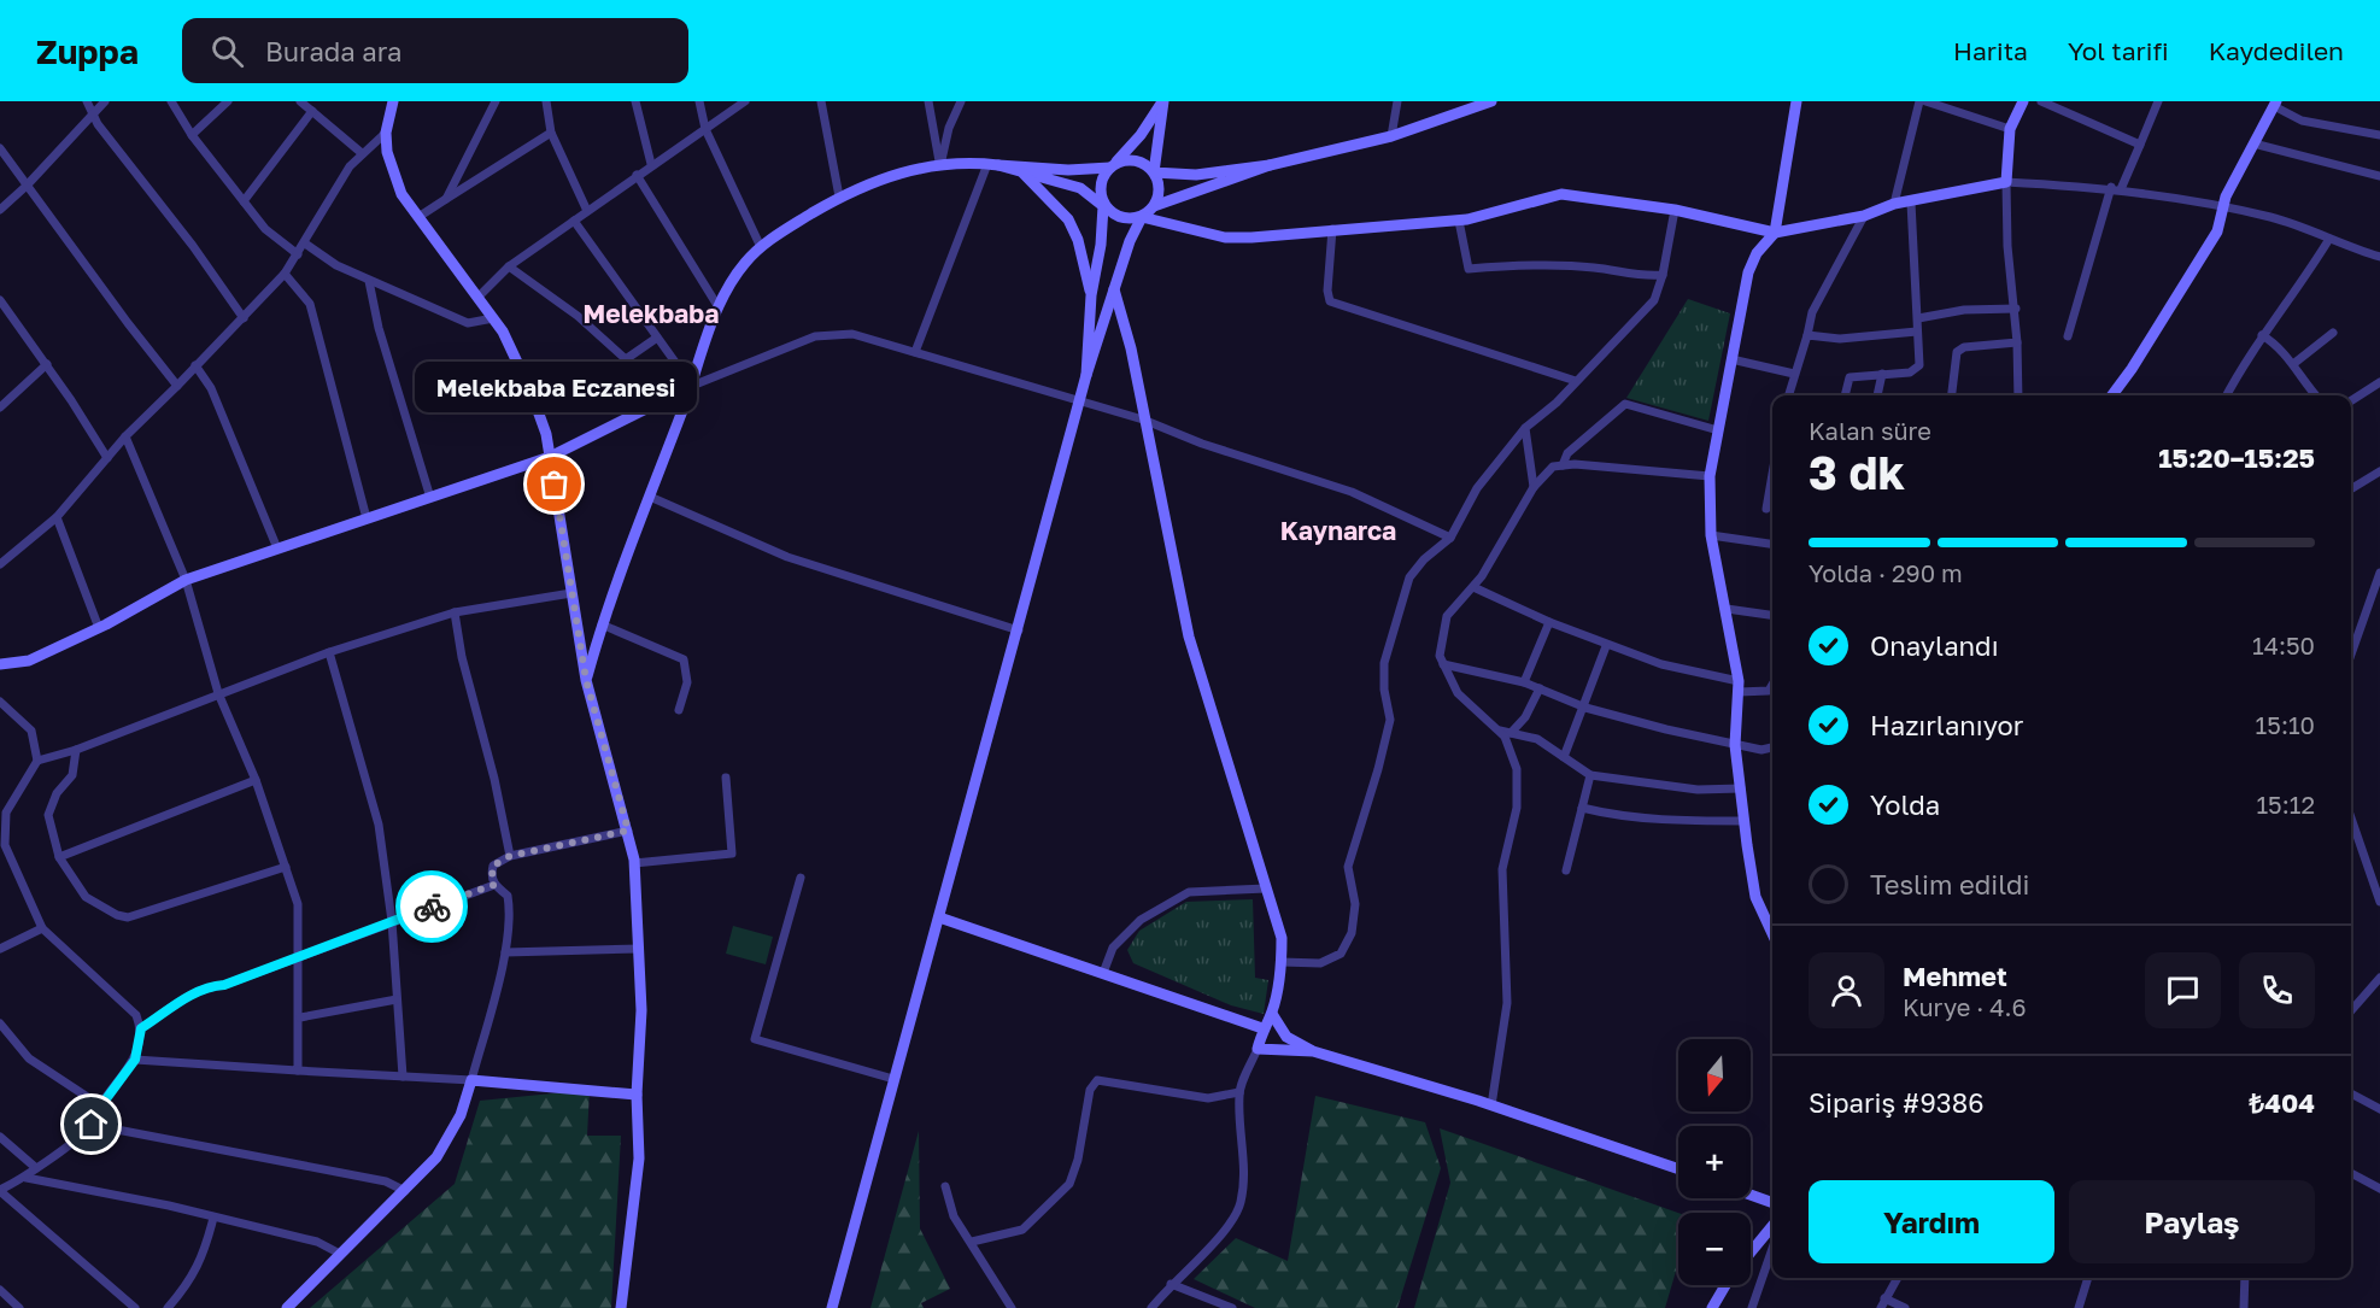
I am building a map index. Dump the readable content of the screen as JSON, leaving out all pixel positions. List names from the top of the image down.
{
  "districts": ["Melekbaba", "Kaynarca"],
  "places": ["Melekbaba Eczanesi"],
  "north": "bottom",
  "page": {
    "header": "Zuppa",
    "search": "Burada ara",
    "nav": ["Harita", "Yol tarifi", "Kaydedilen"],
    "bubble": "Melekbaba Eczanesi",
    "heading": ["3 dk", "Kalan süre", "15:20–15:25"],
    "panel": [
      "Mehmet",
      "Kurye · 4.6",
      "Sipariş #9386",
      "₺404"
    ],
    "bar": "Yolda · 290 m",
    "list": [
      ["Onaylandı", "14:50"],
      ["Hazırlanıyor", "15:10"],
      ["Yolda", "15:12"],
      "Teslim edildi"
    ],
    "map_buttons": ["+", "−"],
    "buttons": ["Yardım", "Paylaş"]
  }
}
